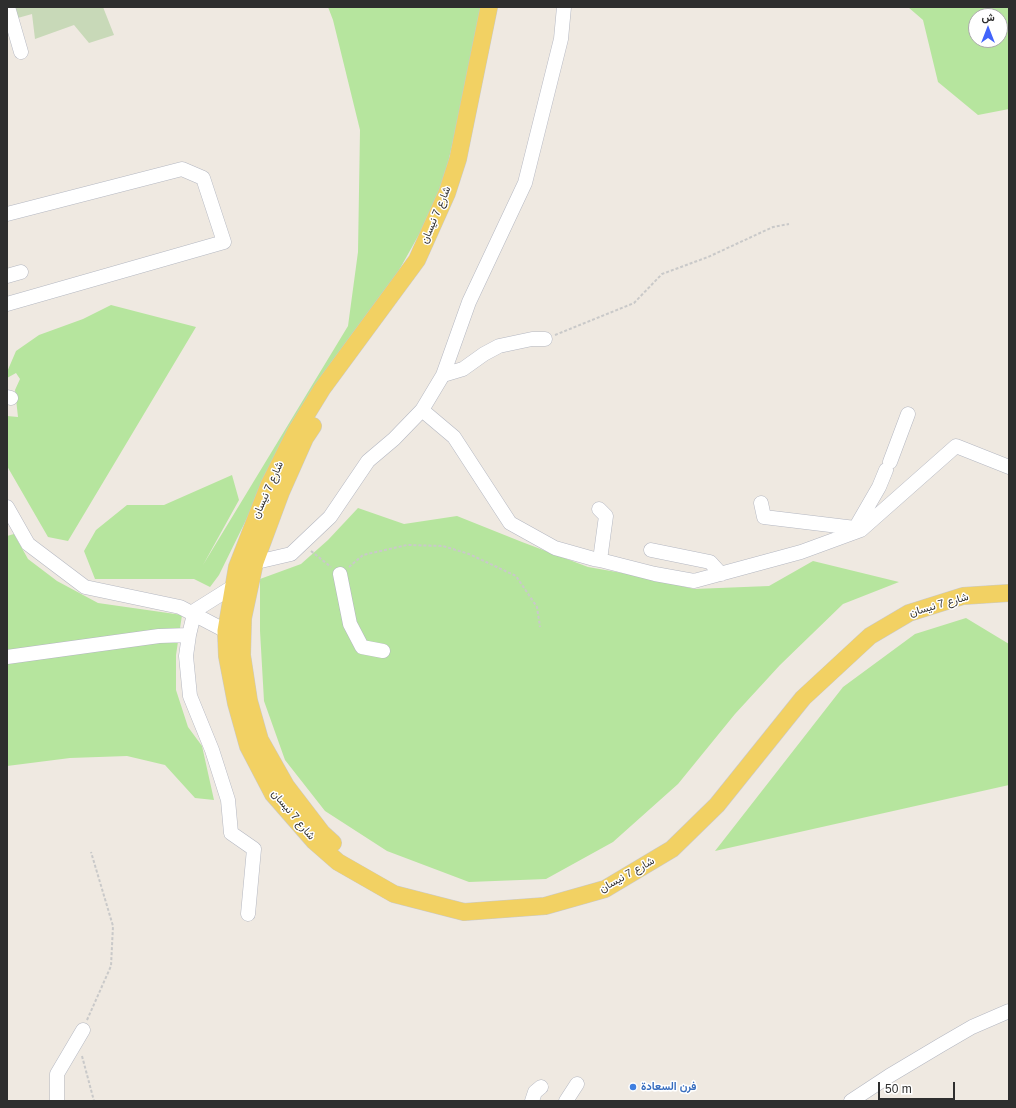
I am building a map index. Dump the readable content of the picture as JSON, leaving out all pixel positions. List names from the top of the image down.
{
  "streets": {
    "main road": ["شارع 7 نيسان"]
  },
  "places": ["فرن السعادة"],
  "scale_bar": "50 m",
  "north": "top"
}
